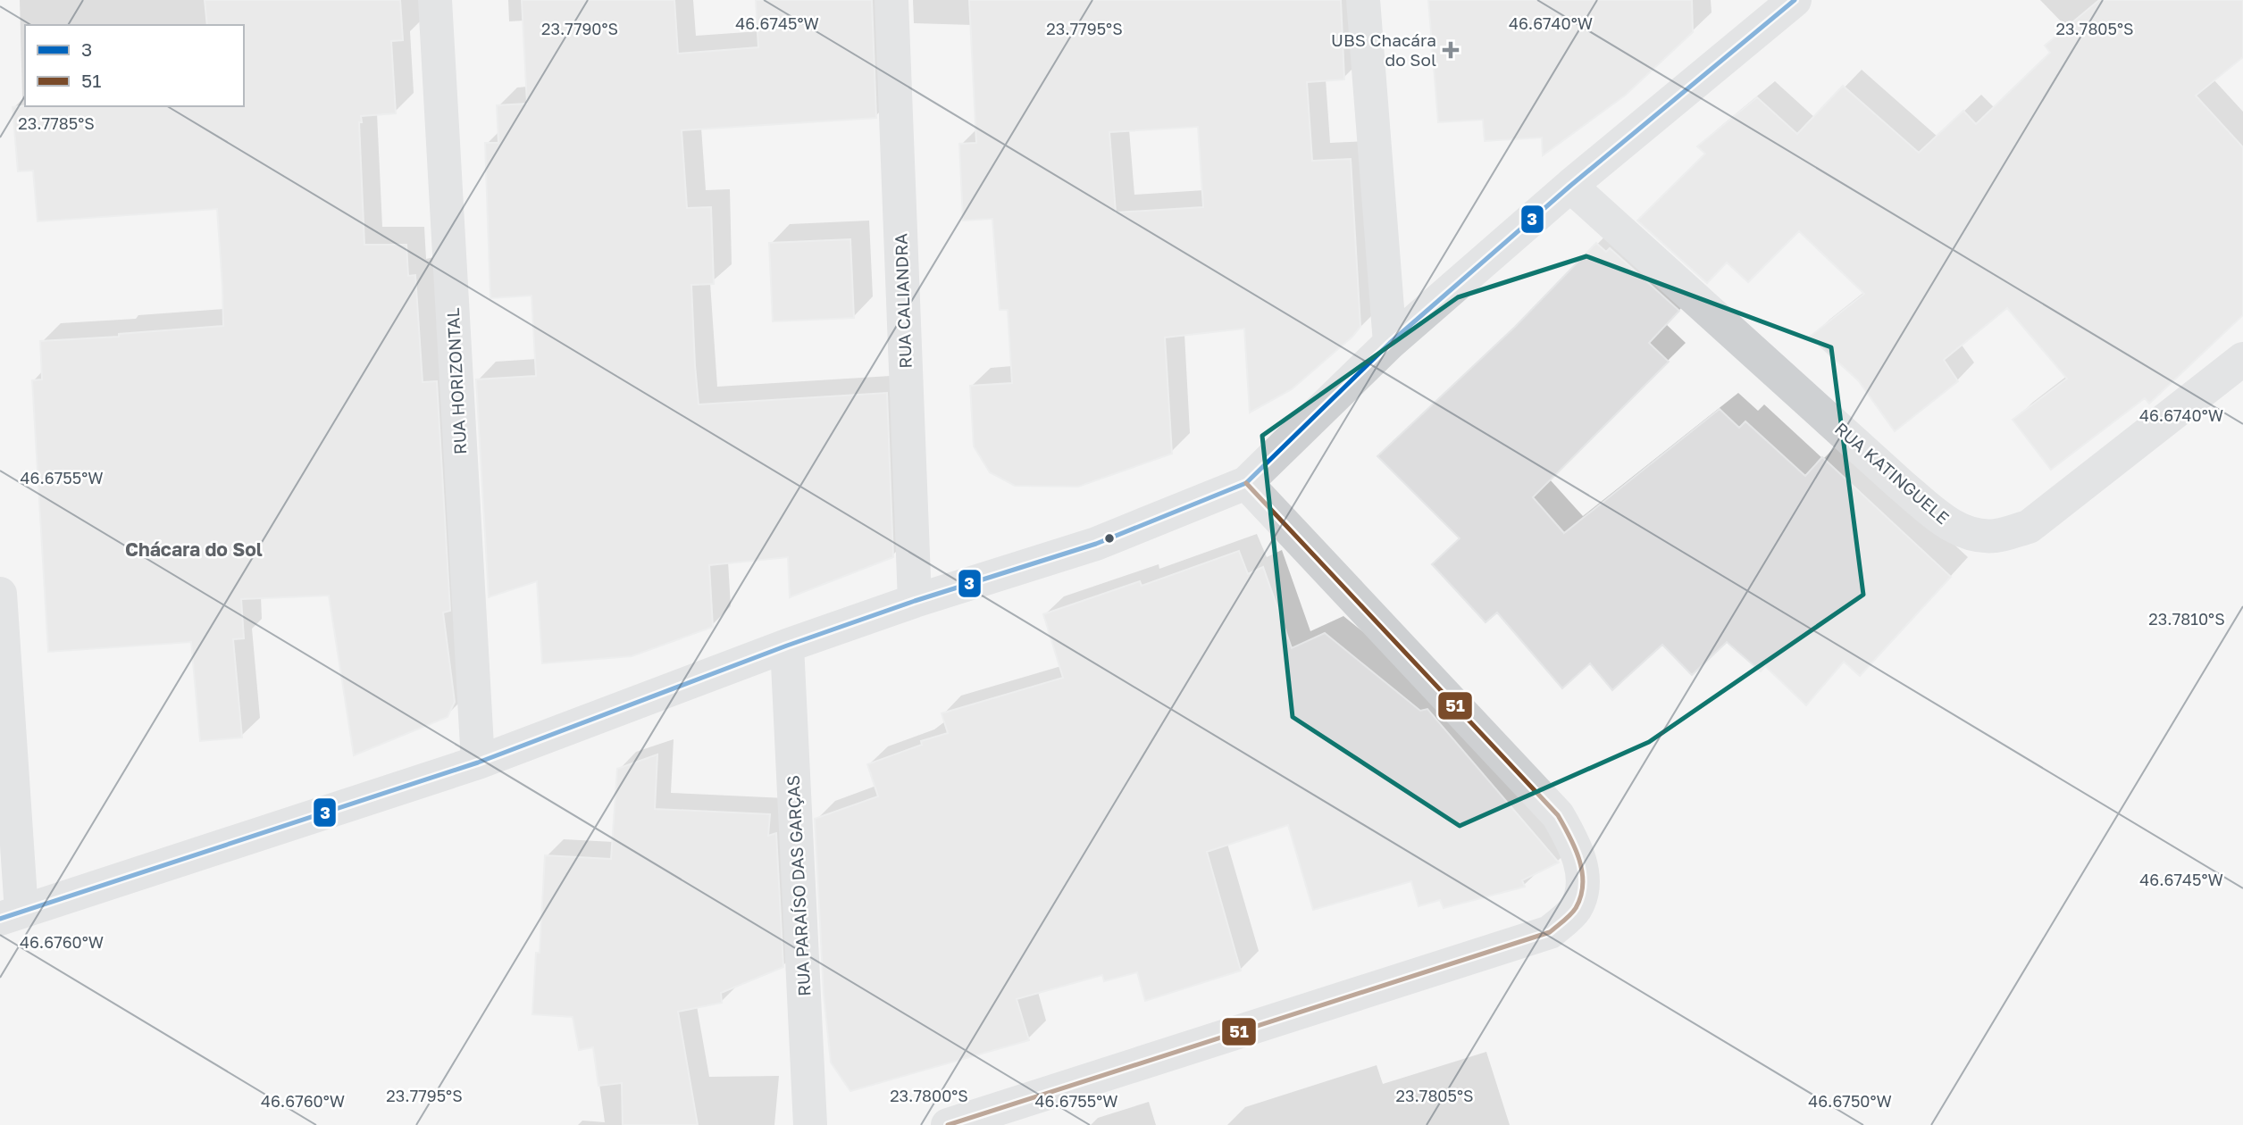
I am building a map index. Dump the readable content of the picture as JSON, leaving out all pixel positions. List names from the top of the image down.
{
  "streets": {
    "street": [
      "RUA CALIANDRA",
      "RUA HORIZONTAL",
      "RUA KATINGUELE",
      "RUA PARAÍSO DAS GARÇAS"
    ]
  },
  "districts": ["Chácara do Sol"],
  "places": {
    "health": ["UBS Chacára do Sol"]
  },
  "lines": ["transit line 3", "transit line 51"],
  "legend": ["3", "51"],
  "coordinates": [
    "46.6745°W",
    "46.6740°W",
    "23.7790°S",
    "23.7795°S",
    "23.7805°S",
    "23.7785°S",
    "46.6755°W",
    "23.7810°S",
    "46.6760°W",
    "23.7800°S",
    "46.6750°W"
  ]
}
